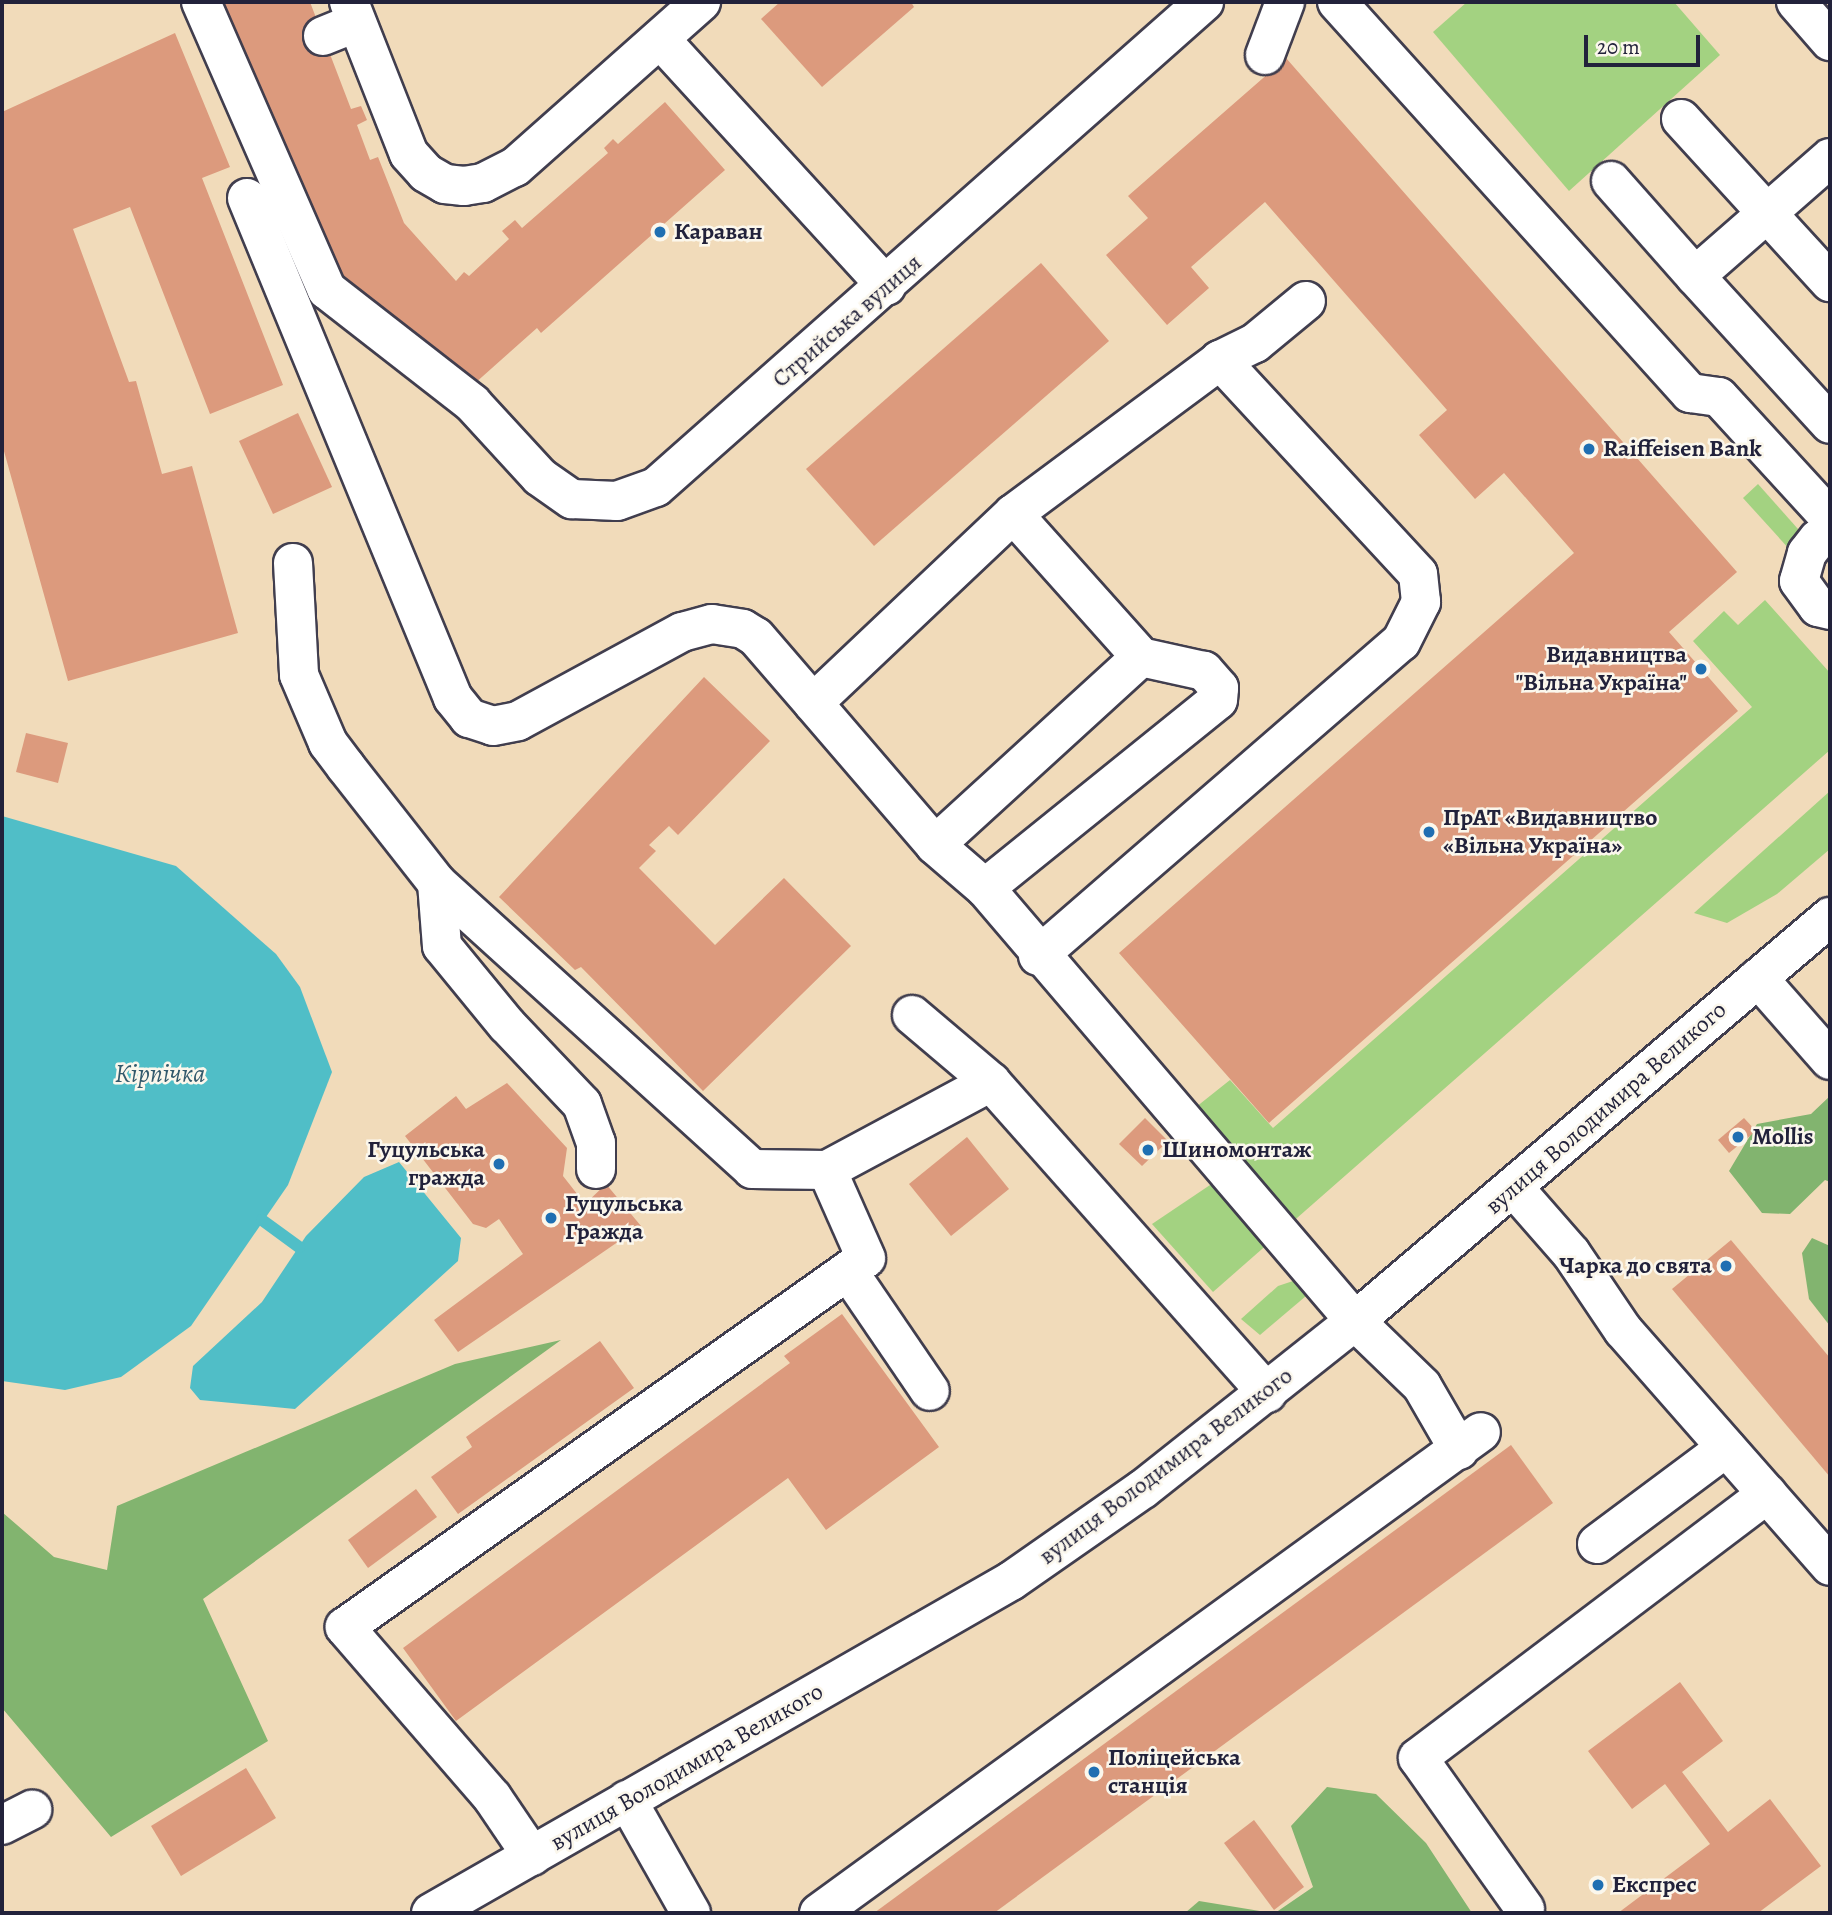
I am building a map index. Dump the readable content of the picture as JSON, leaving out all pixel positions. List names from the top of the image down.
{
  "streets": {
    "main road": ["Стрийська вулиця", "вулиця Володимира Великого"]
  },
  "water": ["Кірпічка"],
  "places": [
    "Караван",
    "Raiffeisen Bank",
    "Видавництва \"Вільна Україна\"",
    "ПрАТ «Видавництво «Вільна Україна»",
    "Mollis",
    "Шиномонтаж",
    "Гуцульська гражда",
    "Гуцульська Гражда",
    "Чарка до свята",
    "Поліцейська станція",
    "Експрес"
  ],
  "scale_bar": "20 m"
}
